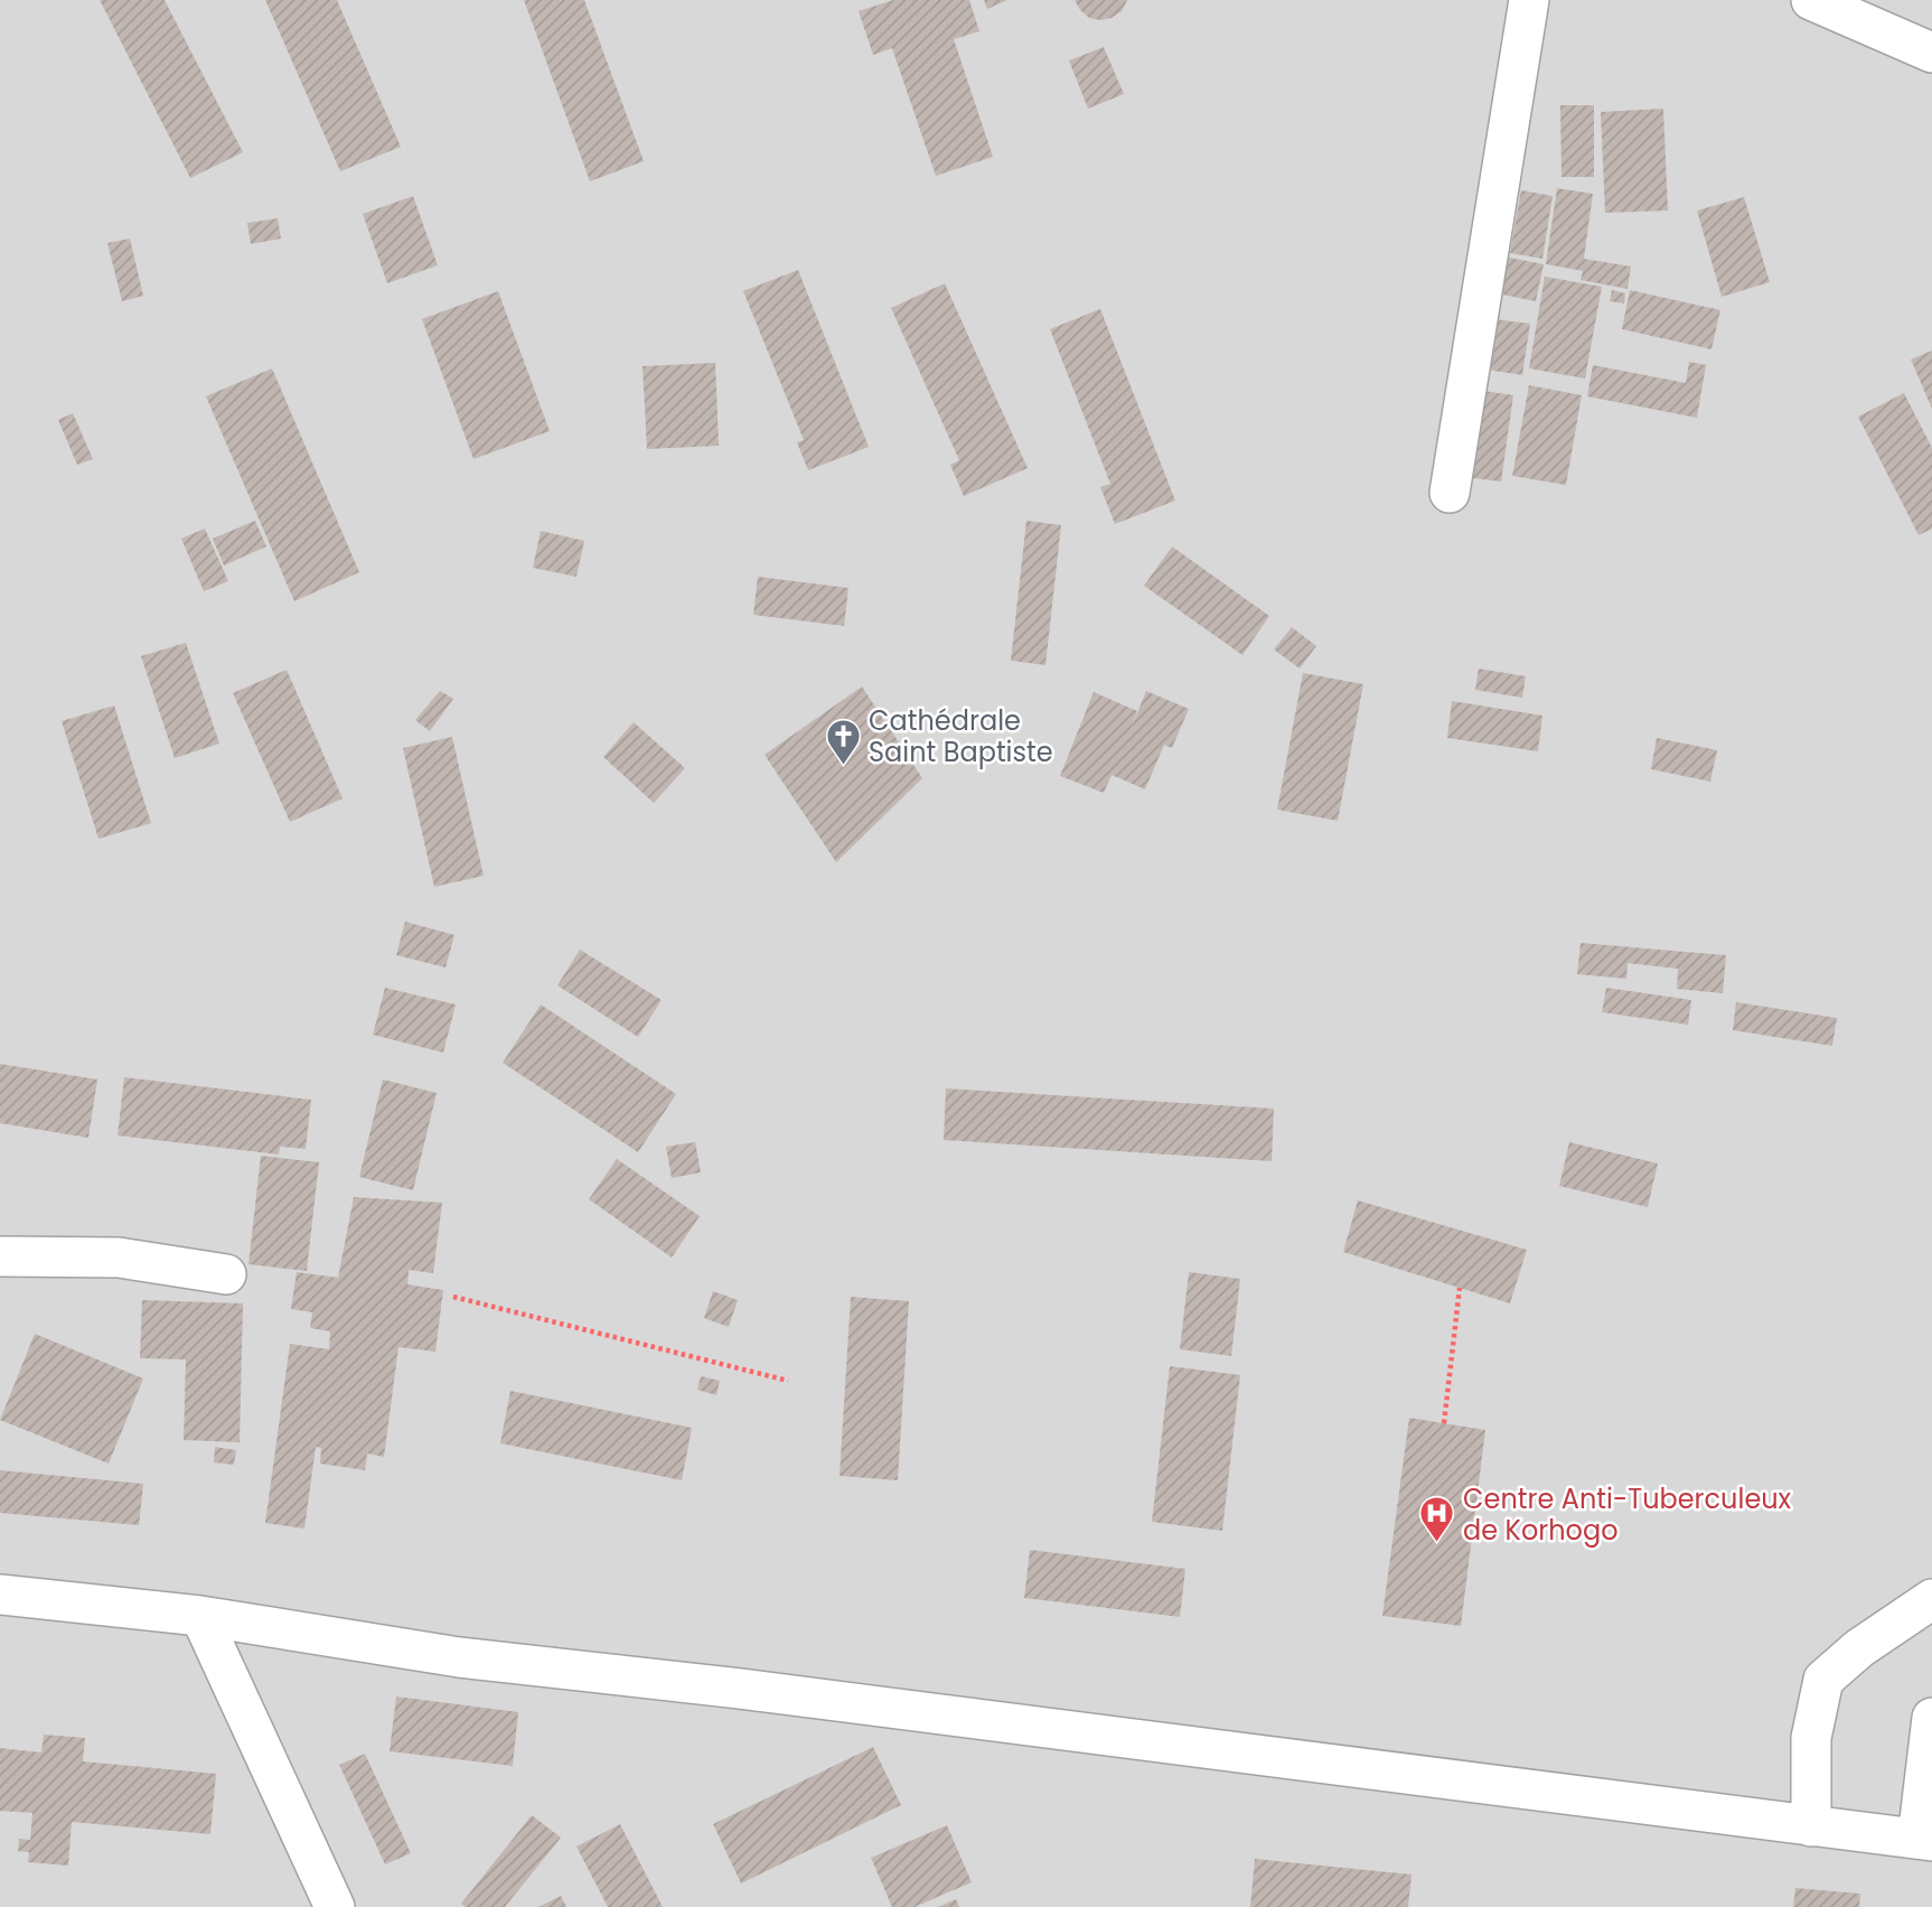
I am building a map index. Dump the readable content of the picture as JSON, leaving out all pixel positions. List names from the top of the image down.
{
  "places": {
    "church": ["Cathédrale Saint Baptiste"],
    "hospital": ["Centre Anti-Tuberculeux de Korhogo"]
  }
}
